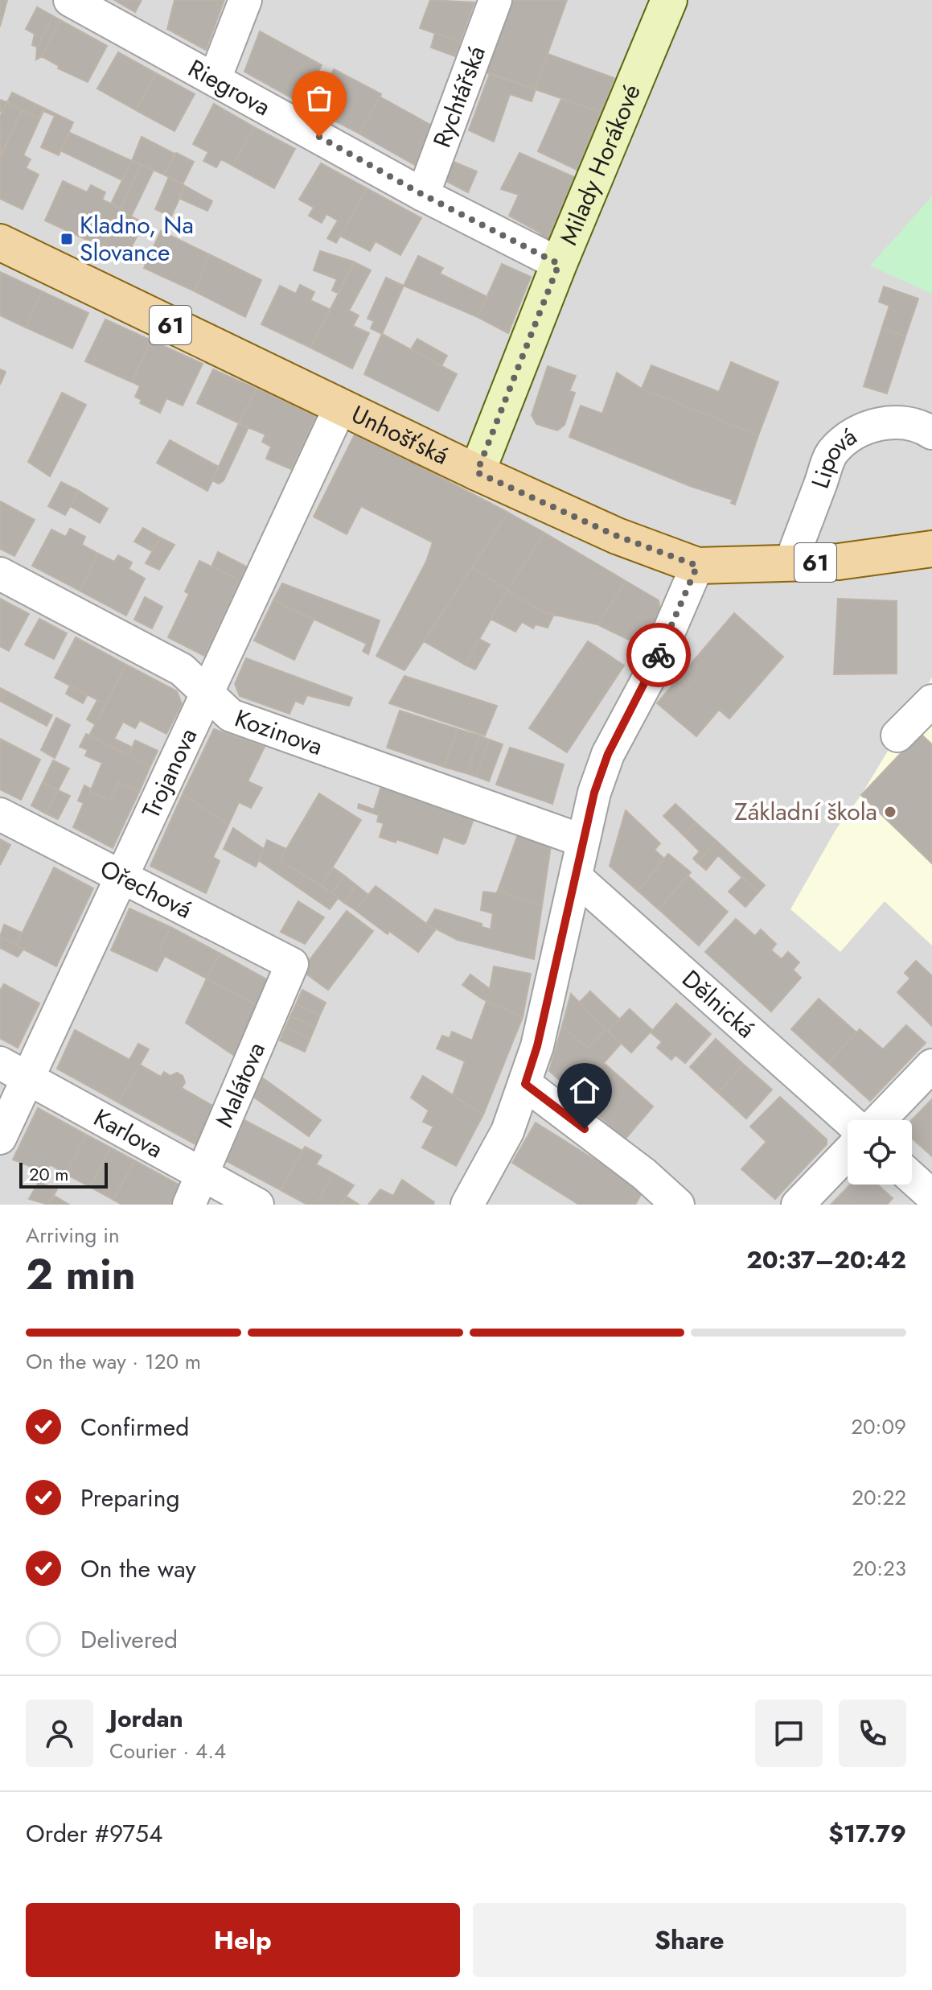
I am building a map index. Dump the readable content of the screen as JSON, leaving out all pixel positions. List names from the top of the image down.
{
  "streets": {
    "main road": ["Milady Horákové", "61", "Unhošťská"],
    "street": [
      "Riegrova",
      "Rychtářská",
      "Lipová",
      "Kozinova",
      "Trojanova",
      "Ořechová",
      "Dělnická",
      "Malátova",
      "Karlova"
    ]
  },
  "crossings": [
    ["Riegrova", "Rychtářská"],
    ["Riegrova", "Milady Horákové"],
    ["Milady Horákové", "Unhošťská"],
    ["Unhošťská", "Lipová"],
    ["Unhošťská", "Trojanova"],
    ["Kozinova", "Trojanova"],
    ["Trojanova", "Ořechová"],
    ["Trojanova", "Karlova"],
    ["Ořechová", "Malátova"],
    ["Malátova", "Karlova"]
  ],
  "places": {
    "transit": ["Kladno, Na Slovance"],
    "other": ["Základní škola"]
  },
  "scale_bar": "20 m",
  "page": {
    "scale": "20 m",
    "heading": ["2 min", "Arriving in", "20:37–20:42"],
    "panel": [
      "Jordan",
      "Courier · 4.4",
      "Order #9754",
      "$17.79"
    ],
    "bar": "On the way · 120 m",
    "list": [
      ["Confirmed", "20:09"],
      ["Preparing", "20:22"],
      ["On the way", "20:23"],
      "Delivered"
    ],
    "buttons": ["Help", "Share"]
  }
}
